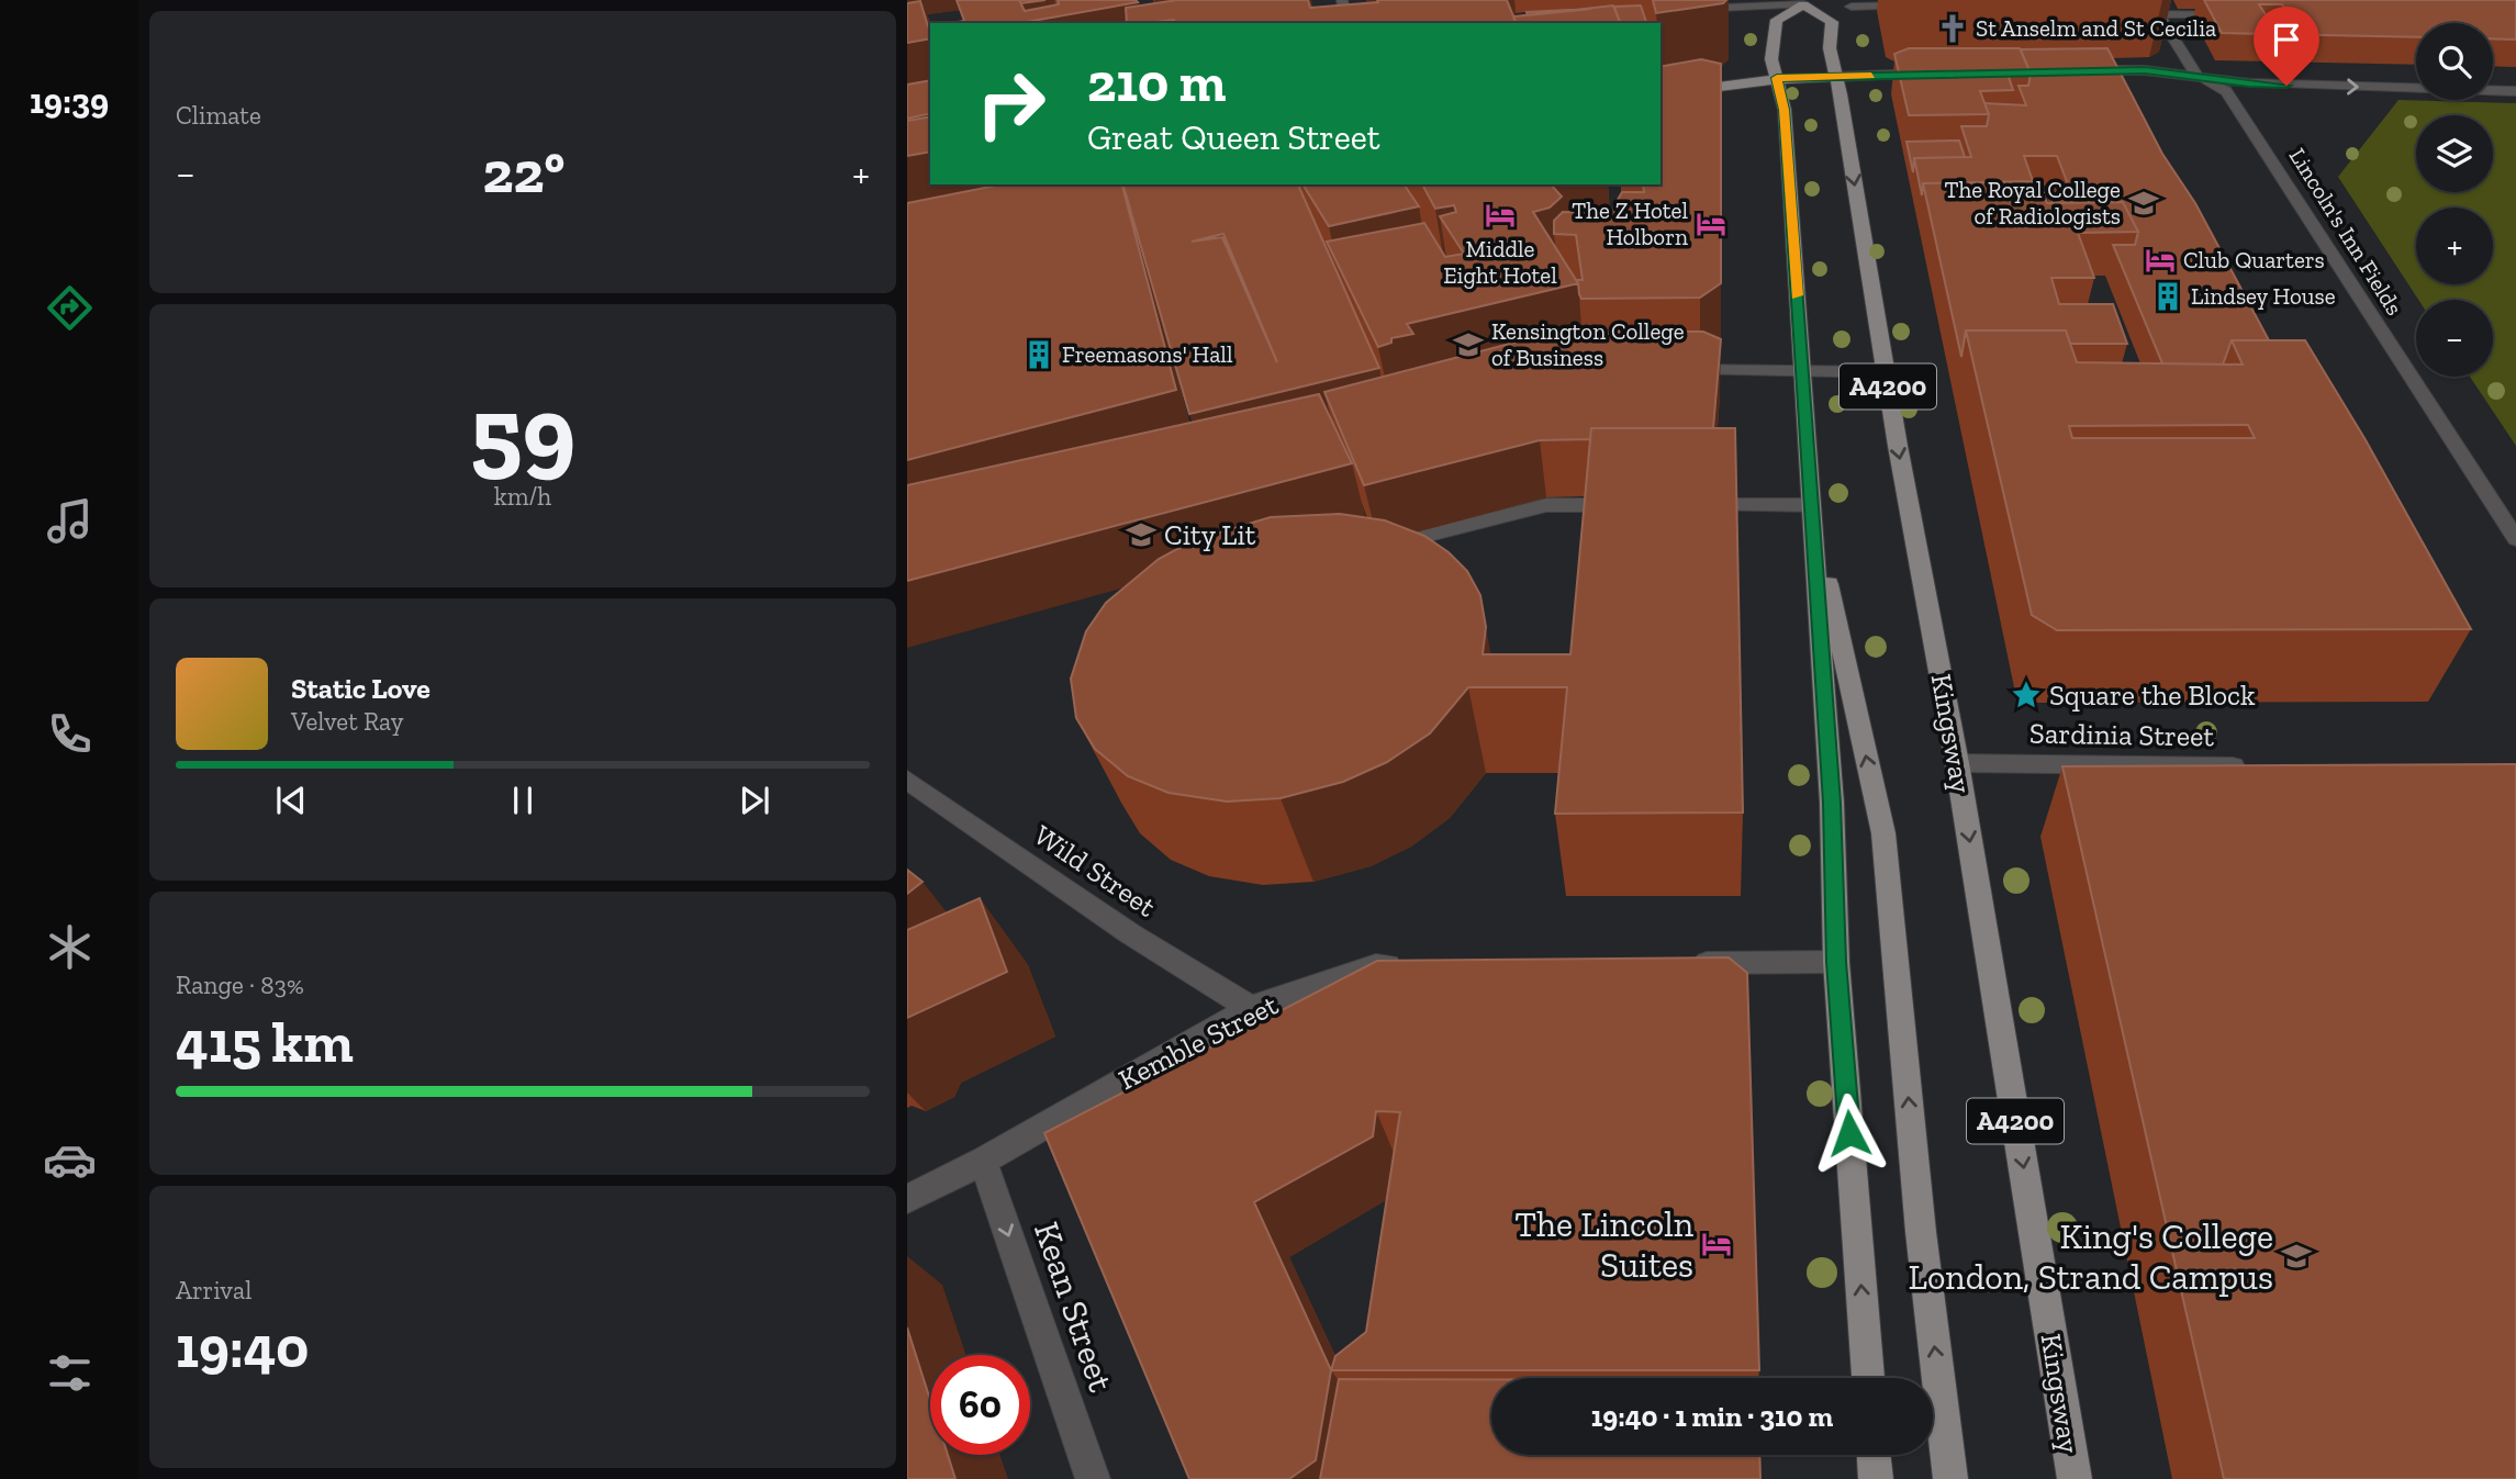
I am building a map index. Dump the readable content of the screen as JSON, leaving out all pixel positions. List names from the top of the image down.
{
  "streets": {
    "main road": ["A4200", "Kingsway"],
    "street": [
      "Lincoln's Inn Fields",
      "Sardinia Street",
      "Wild Street",
      "Kemble Street",
      "Kean Street"
    ]
  },
  "crossings": [
    ["A4200", "Kingsway"],
    ["Kingsway", "Sardinia Street"],
    ["Wild Street", "Kemble Street"],
    ["Kemble Street", "Kean Street"]
  ],
  "one_way": ["Kean Street"],
  "places": {
    "church": ["St Anselm and St Cecilia"],
    "school or university": [
      "The Royal College of Radiologists",
      "Kensington College of Business",
      "City Lit",
      "King's College London, Strand Campus"
    ],
    "hotel": [
      "Middle Eight Hotel",
      "The Z Hotel Holborn",
      "Club Quarters",
      "The Lincoln Suites"
    ],
    "building": ["Lindsey House", "Freemasons' Hall"],
    "place": ["Square the Block"]
  },
  "page": {
    "tabs": "19:39",
    "tile": [
      "Climate",
      ["59", "km/h"],
      ["Range · 83%", "415 km"],
      ["Arrival", "19:40"]
    ],
    "map_buttons": ["+", "−"],
    "turn": ["210 m", "Great Queen Street"],
    "heat": ["−", "22°", "+"],
    "song": ["Static Love", "Velvet Ray"],
    "limit": "60",
    "trip": "19:40 · 1 min · 310 m"
  }
}
